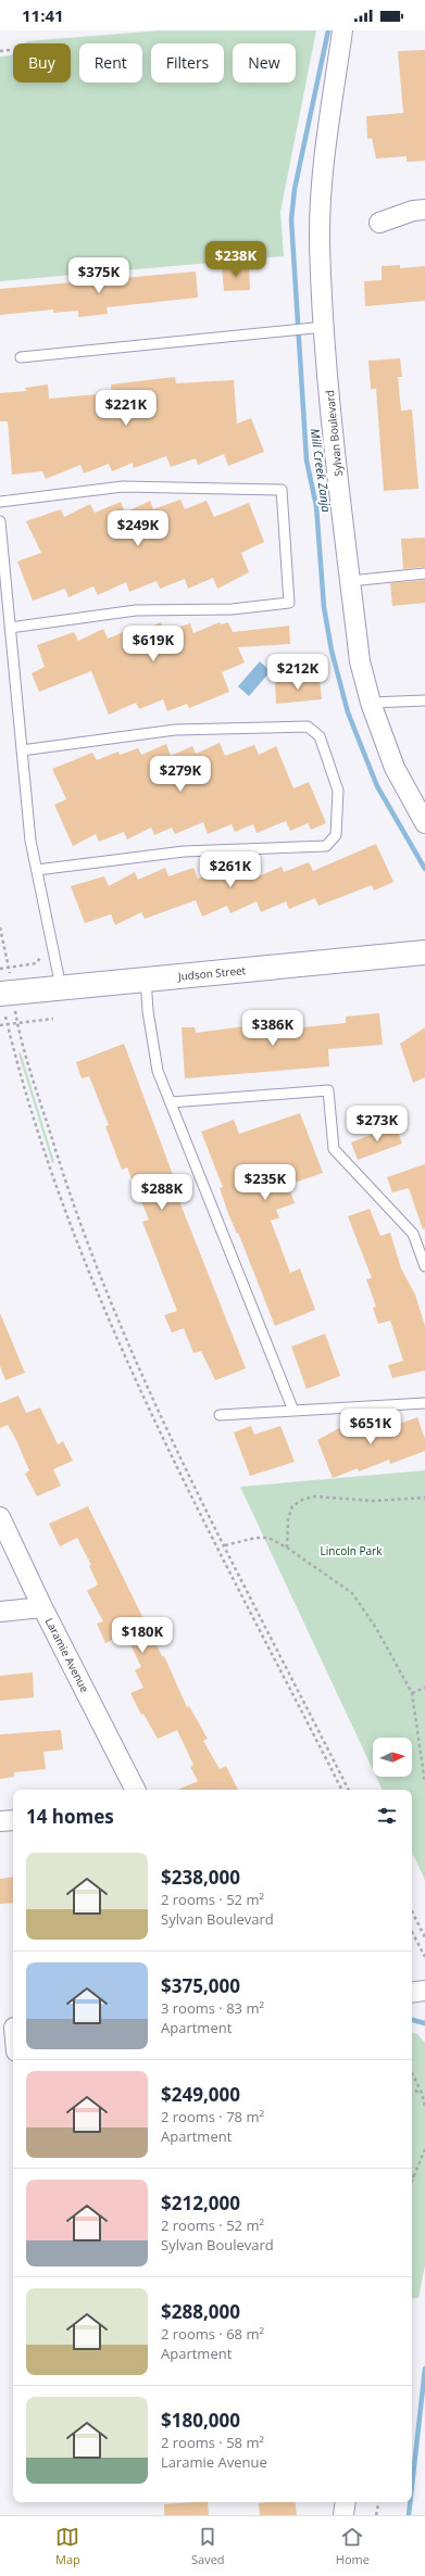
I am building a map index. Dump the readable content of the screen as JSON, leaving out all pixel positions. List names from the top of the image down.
{
  "streets": {
    "main road": ["Judson Street"],
    "street": ["Sylvan Boulevard", "Laramie Avenue"]
  },
  "water": ["Mill Creek Zanja"],
  "parks": ["Lincoln Park"],
  "north": "right",
  "page": {
    "status": "11:41",
    "chip": [
      "Buy",
      "Rent",
      "Filters",
      "New"
    ],
    "price": [
      "$238K",
      "$375K",
      "$221K",
      "$249K",
      "$619K",
      "$212K",
      "$279K",
      "$261K",
      "$386K",
      "$273K",
      "$235K",
      "$288K",
      "$651K",
      "$180K"
    ],
    "heading": "14 homes",
    "list": [
      {
        "name": "$238,000",
        "note": "2 rooms · 52 m² · Sylvan Boulevard"
      },
      {
        "name": "$375,000",
        "note": "3 rooms · 83 m² · Apartment"
      },
      {
        "name": "$249,000",
        "note": "2 rooms · 78 m² · Apartment"
      },
      {
        "name": "$212,000",
        "note": "2 rooms · 52 m² · Sylvan Boulevard"
      },
      {
        "name": "$288,000",
        "note": "2 rooms · 68 m² · Apartment"
      },
      {
        "name": "$180,000",
        "note": "2 rooms · 58 m² · Laramie Avenue"
      }
    ],
    "tabs": ["Map", "Saved", "Home"]
  }
}
